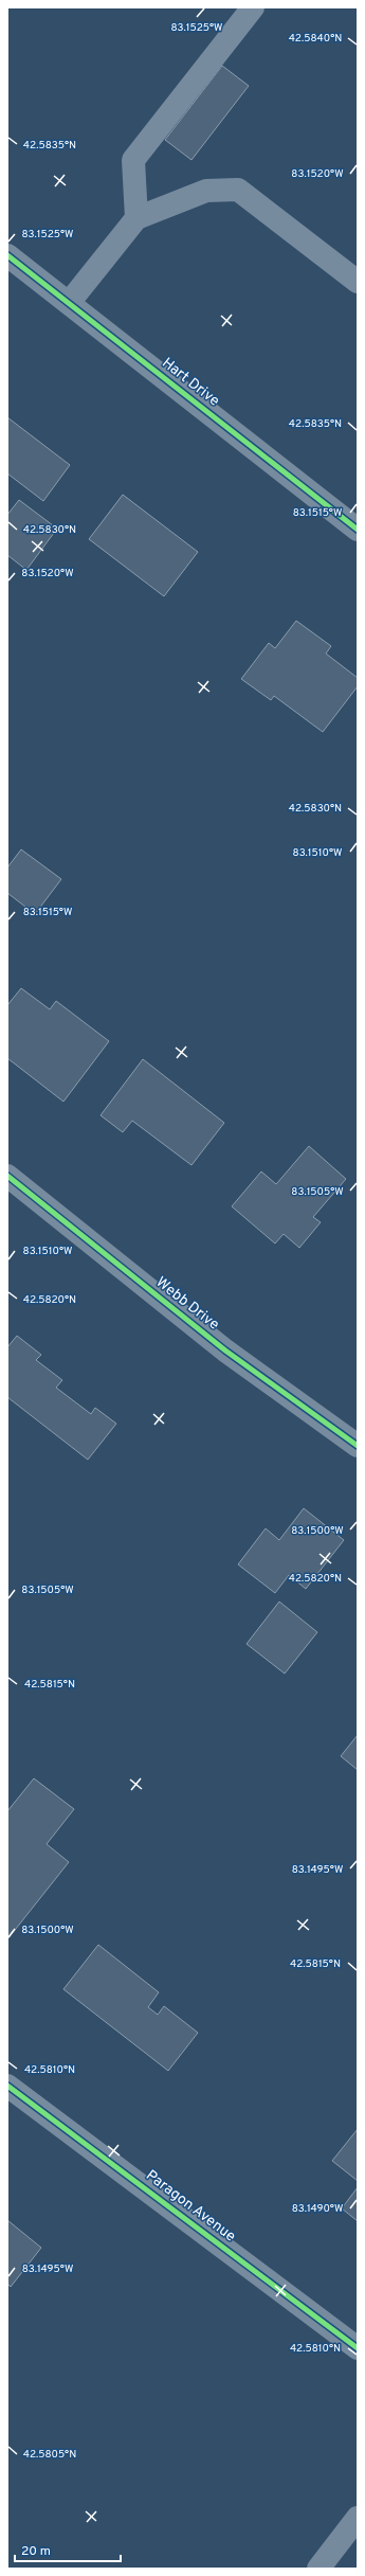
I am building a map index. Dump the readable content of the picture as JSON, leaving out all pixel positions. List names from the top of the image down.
{
  "streets": {
    "street": ["Hart Drive", "Webb Drive", "Paragon Avenue"]
  },
  "scale_bar": "20 m",
  "coordinates": [
    "83.1525°W",
    "42.5840°N",
    "42.5835°N",
    "83.1520°W",
    "83.1515°W",
    "42.5830°N",
    "83.1510°W",
    "83.1505°W",
    "42.5820°N",
    "83.1500°W",
    "42.5815°N",
    "83.1495°W",
    "42.5810°N",
    "83.1490°W",
    "42.5805°N"
  ]
}
